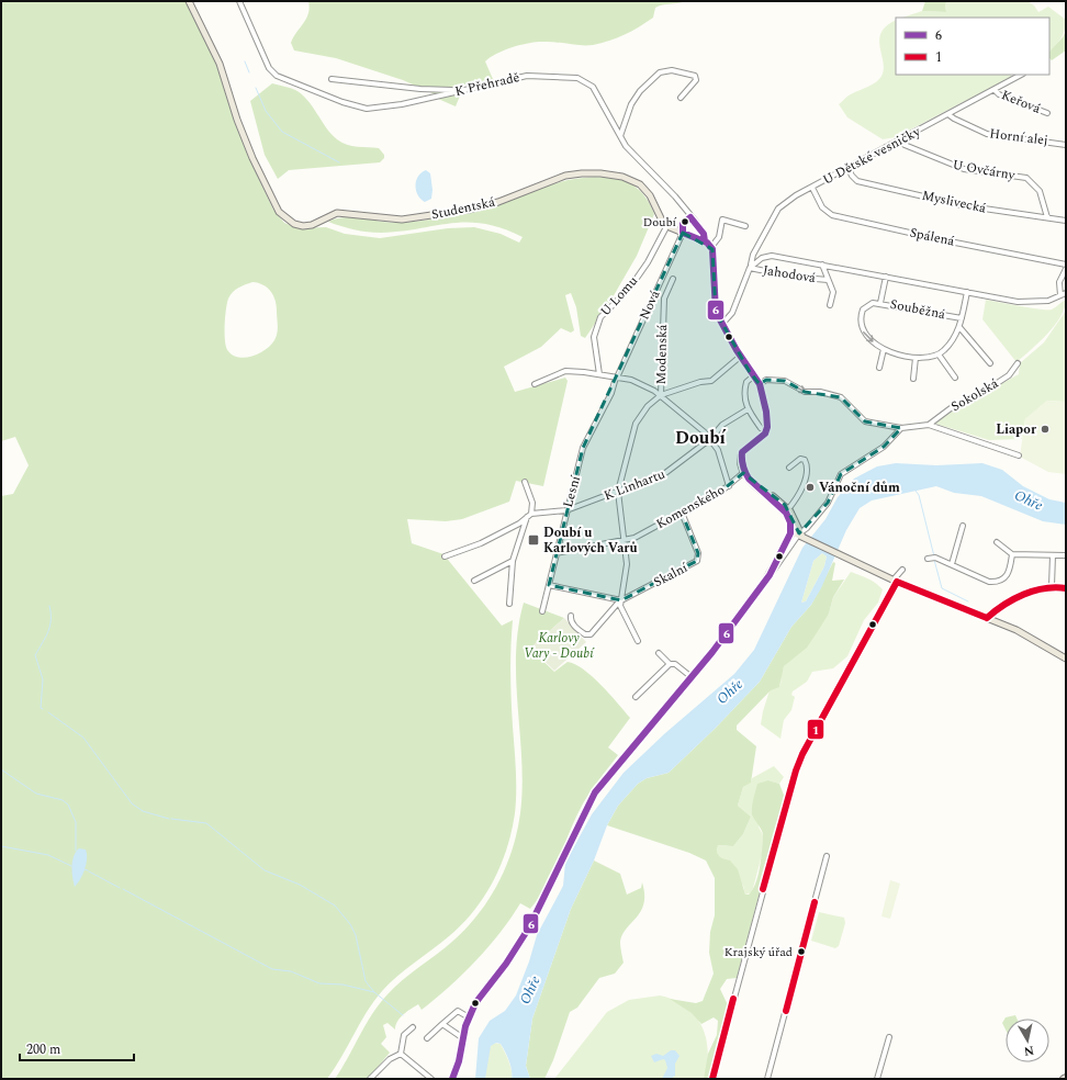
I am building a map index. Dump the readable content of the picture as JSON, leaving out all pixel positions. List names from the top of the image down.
{
  "streets": {
    "main road": ["Studentská"],
    "street": [
      "K Přehradě",
      "Keřová",
      "Horní alej",
      "U Dětské vesničky",
      "U Ovčárny",
      "Myslivecká",
      "Spálená",
      "Jahodová",
      "U Lomu",
      "Nová",
      "Souběžná",
      "Modenská",
      "Sokolská",
      "K Linhartu",
      "Lesní",
      "Komenského",
      "Skalní"
    ]
  },
  "crossings": [
    ["K Přehradě", "Studentská"],
    ["K Přehradě", "Nová"],
    ["Keřová", "U Dětské vesničky"],
    ["Horní alej", "U Dětské vesničky"],
    ["U Dětské vesničky", "U Ovčárny"],
    ["U Dětské vesničky", "Myslivecká"],
    ["U Dětské vesničky", "Spálená"],
    ["U Dětské vesničky", "Jahodová"],
    ["U Ovčárny", "Myslivecká"],
    ["Studentská", "U Lomu"],
    ["Studentská", "Nová"],
    ["Nová", "Lesní"],
    ["Modenská", "K Linhartu"],
    ["Modenská", "Komenského"],
    ["K Linhartu", "Lesní"],
    ["Lesní", "Komenského"],
    ["Komenského", "Skalní"]
  ],
  "one_way": ["Sokolská"],
  "districts": ["Doubí"],
  "water": ["Ohře"],
  "parks": ["Karlovy Vary - Doubí"],
  "places": {
    "other": [
      "Doubí",
      "Liapor",
      "Vánoční dům",
      "Krajský úřad"
    ],
    "transit": ["Doubí u Karlových Varů"]
  },
  "lines": ["transit line 6", "transit line 1"],
  "legend": ["6", "1"],
  "scale_bar": "200 m",
  "north": "bottom"
}
